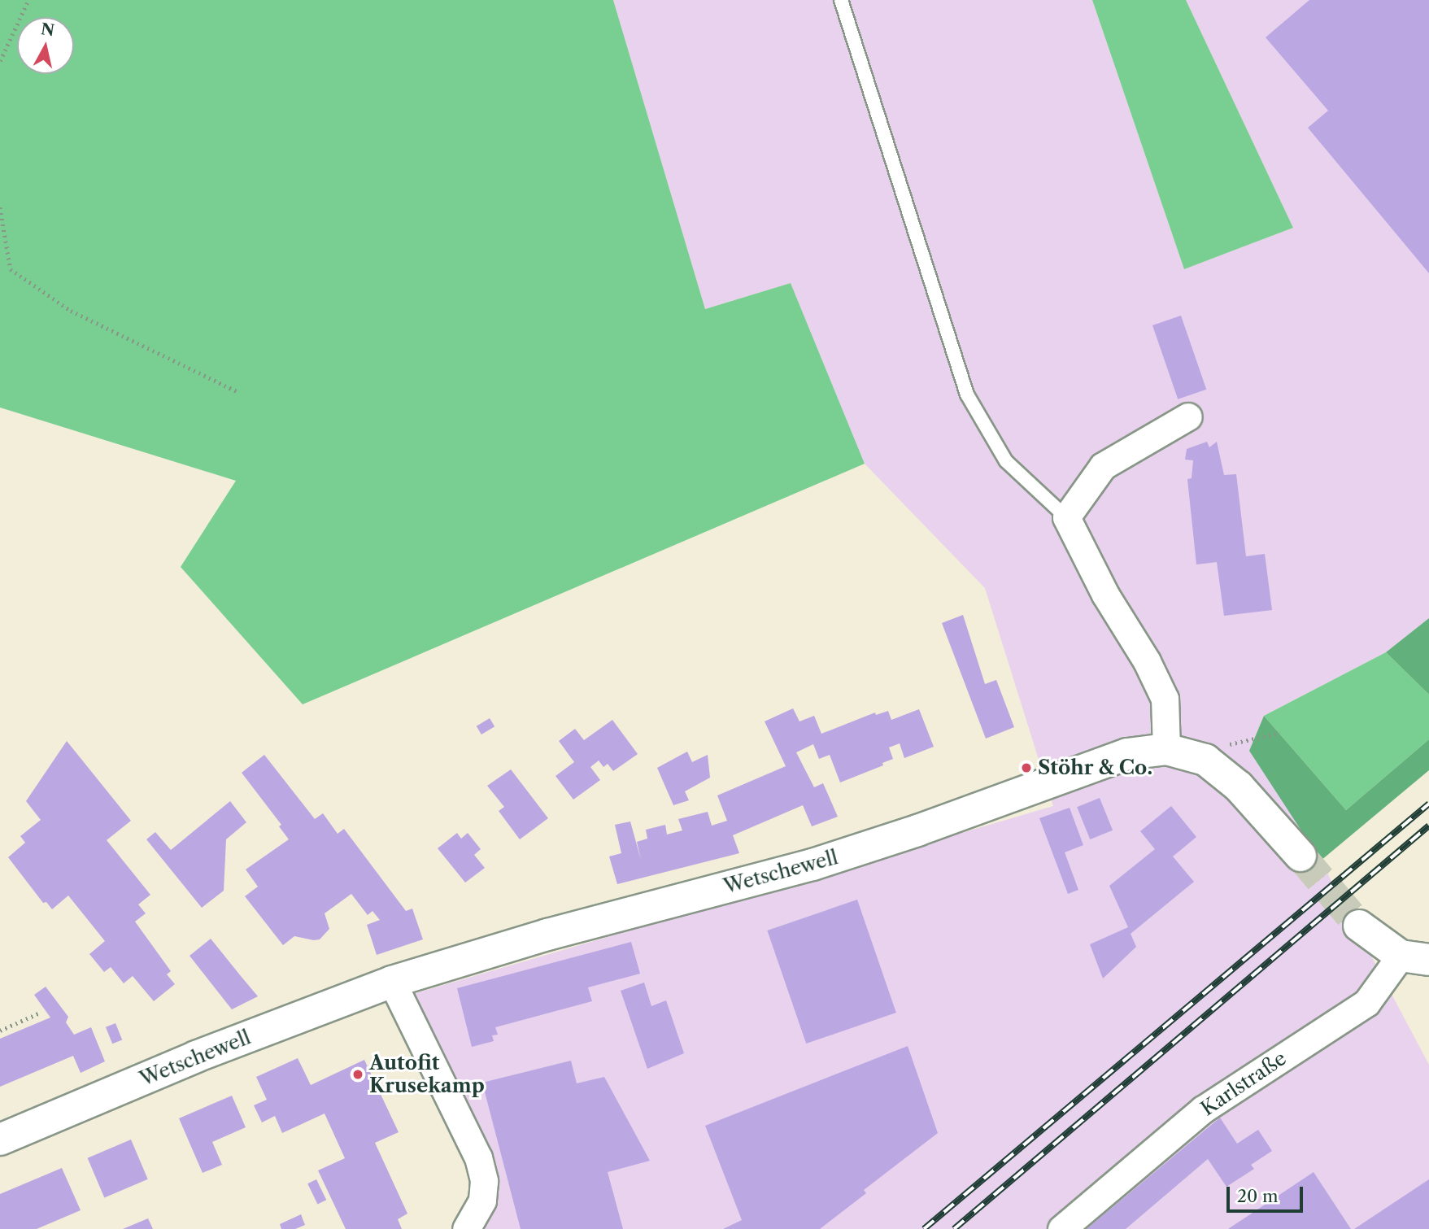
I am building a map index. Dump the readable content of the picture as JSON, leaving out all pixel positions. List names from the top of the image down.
{
  "streets": {
    "street": ["Wetschewell", "Karlstraße"]
  },
  "places": ["Stöhr & Co.", "Autofit Krusekamp"],
  "scale_bar": "20 m",
  "north": "top"
}
